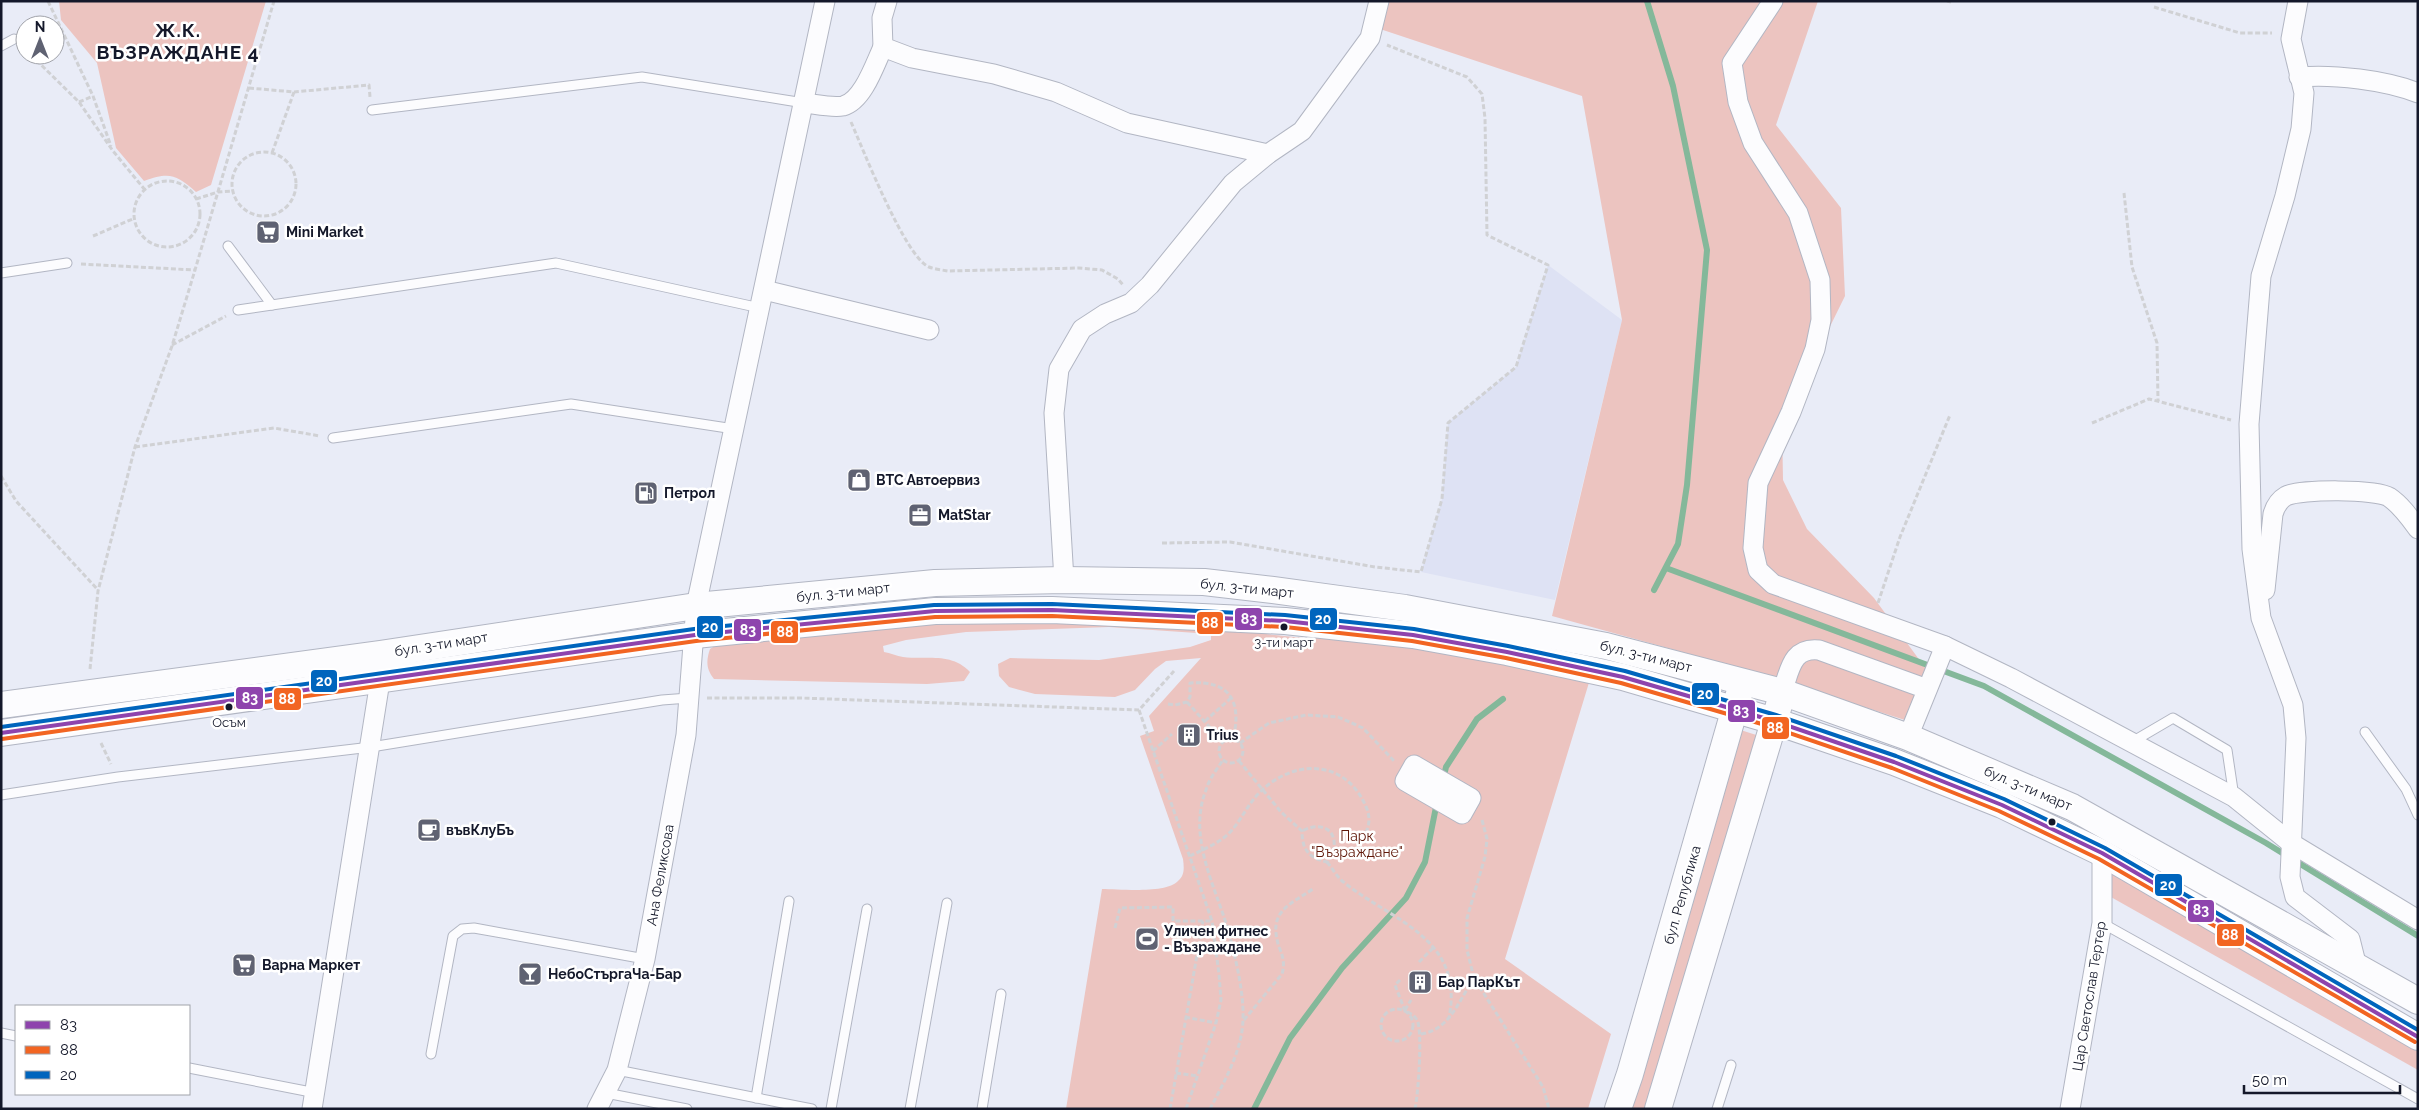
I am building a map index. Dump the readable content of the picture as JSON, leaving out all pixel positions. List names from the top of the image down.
{
  "streets": {
    "street": [
      "бул. 3-ти март",
      "Ана Феликсова",
      "бул. Република",
      "Цар Светослав Тертер"
    ]
  },
  "crossings": [
    ["бул. 3-ти март", "Ана Феликсова"],
    ["бул. 3-ти март", "бул. Република"],
    ["бул. 3-ти март", "Цар Светослав Тертер"]
  ],
  "districts": ["Ж.К. ВЪЗРАЖДАНЕ 4"],
  "parks": ["Парк \"Възраждане\""],
  "places": {
    "supermarket": ["Mini Market", "Варна Маркет"],
    "shop": ["ВТС Автоервиз"],
    "fuel station": ["Петрол"],
    "office": ["MatStar"],
    "other": ["3-ти март", "Осъм"],
    "building": ["Trius", "Бар ПарКът"],
    "cafe": ["въвКлуБъ"],
    "sports": ["Уличен фитнес - Възраждане"],
    "bar": ["НебоСтъргаЧа-Бар"]
  },
  "lines": ["transit line 20", "transit line 83", "transit line 88"],
  "legend": ["83", "88", "20"],
  "scale_bar": "50 m",
  "north": "top"
}
